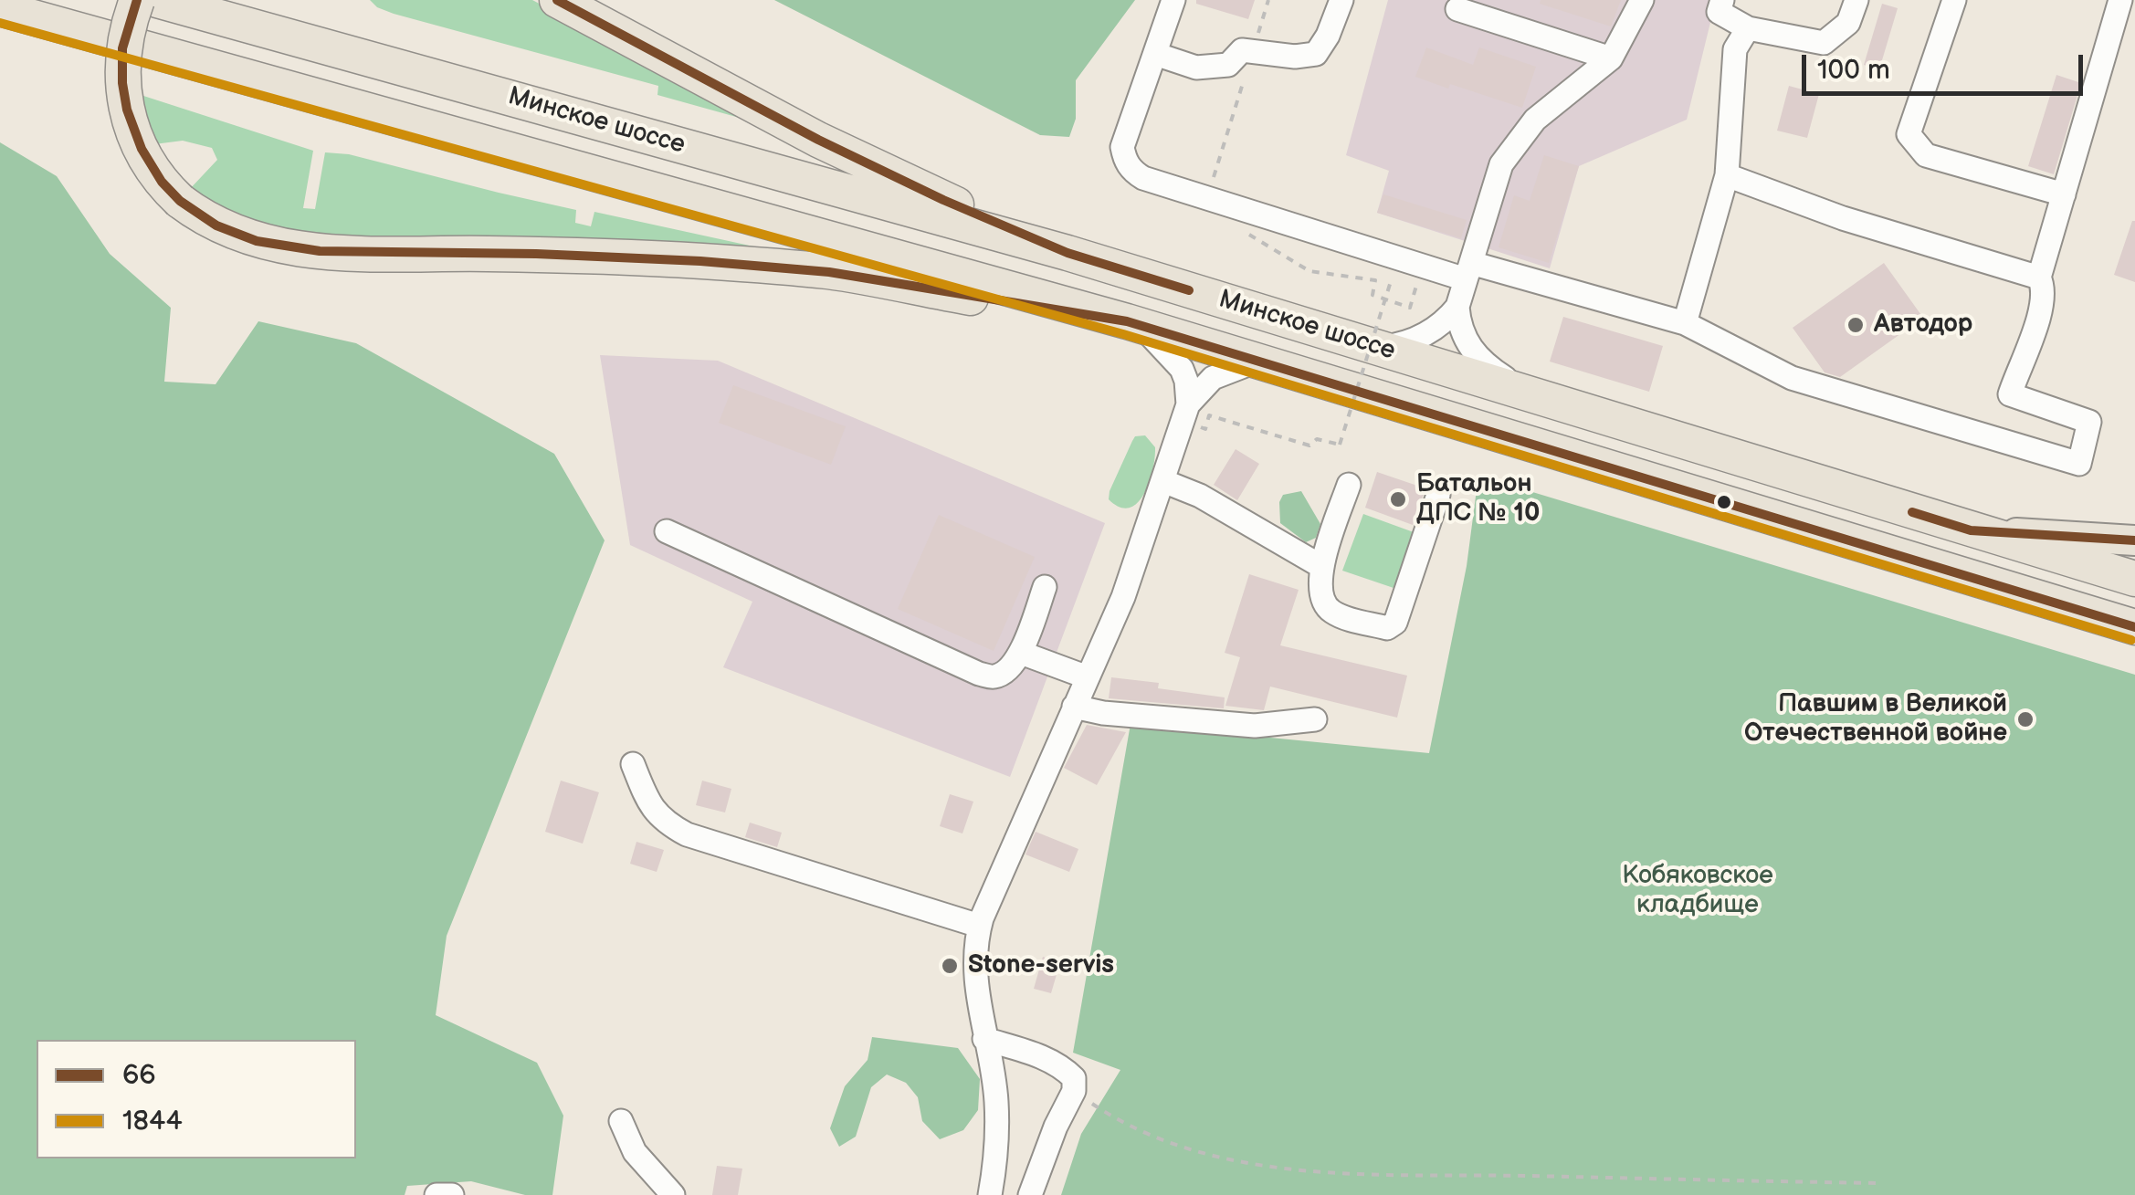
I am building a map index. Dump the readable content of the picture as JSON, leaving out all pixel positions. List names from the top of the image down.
{
  "streets": {
    "highway": ["Минское шоссе"]
  },
  "parks": ["Кобяковское кладбище"],
  "places": [
    "Автодор",
    "Батальон ДПС № 10",
    "Павшим в Великой Отечественной войне",
    "Stone-servis"
  ],
  "lines": ["transit line 66", "transit line 1844"],
  "legend": ["66", "1844"],
  "scale_bar": "100 m"
}
